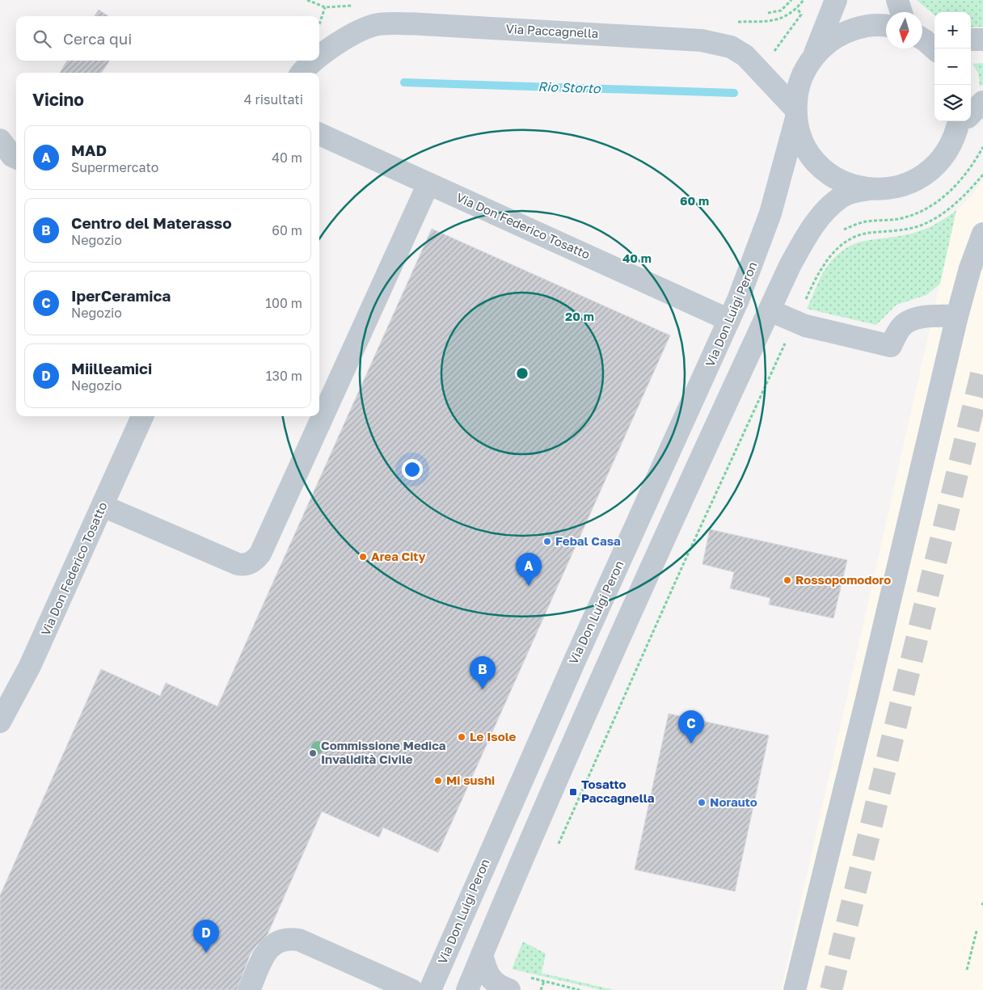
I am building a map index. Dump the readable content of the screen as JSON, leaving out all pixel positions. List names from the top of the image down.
{
  "streets": {
    "street": ["Via Paccagnella", "Via Don Federico Tosatto", "Via Don Luigi Peron"]
  },
  "crossings": [
    ["Via Paccagnella", "Via Don Luigi Peron"],
    ["Via Don Federico Tosatto", "Via Don Luigi Peron"]
  ],
  "water": ["Rio Storto"],
  "places": {
    "other": [
      "Febal Casa",
      "Area City",
      "Rossopomodoro",
      "Le Isole",
      "Commissione Medica Invalidità Civile",
      "Mi sushi",
      "Norauto"
    ],
    "transit": ["Tosatto Paccagnella"]
  },
  "north": "bottom",
  "page": {
    "map_buttons": ["+", "−"],
    "search": "Cerca qui",
    "heading": ["Vicino", "4 risultati"],
    "list": [
      {
        "mark": "A",
        "name": "MAD",
        "note": "Supermercato",
        "value": "40 m"
      },
      {
        "mark": "B",
        "name": "Centro del Materasso",
        "note": "Negozio",
        "value": "60 m"
      },
      {
        "mark": "C",
        "name": "IperCeramica",
        "note": "Negozio",
        "value": "100 m"
      },
      {
        "mark": "D",
        "name": "Miilleamici",
        "note": "Negozio",
        "value": "130 m"
      }
    ],
    "pins": [
      "A",
      "B",
      "C",
      "D"
    ]
  },
  "rings": ["60 m", "40 m", "20 m"]
}
